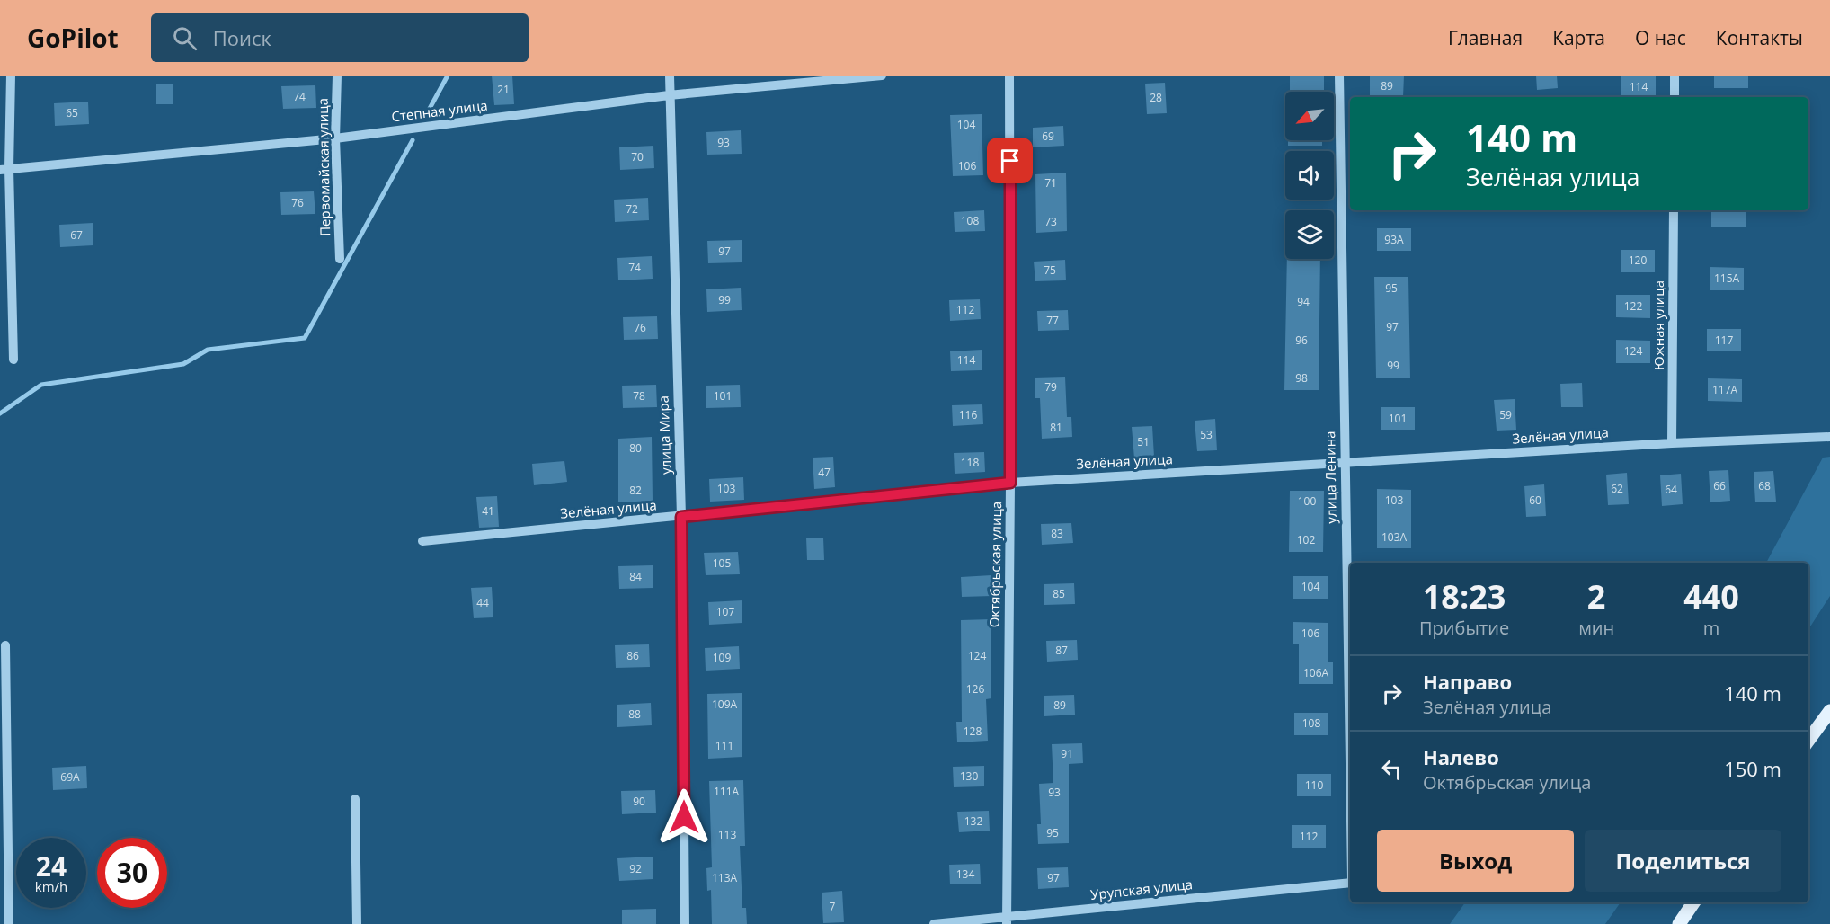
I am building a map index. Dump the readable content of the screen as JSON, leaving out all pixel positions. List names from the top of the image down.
{
  "streets": {
    "street": [
      "Степная улица",
      "Первомайская улица",
      "Южная улица",
      "улица Мира",
      "Зелёная улица",
      "улица Ленина",
      "Октябрьская улица",
      "Урупская улица"
    ]
  },
  "crossings": [
    ["Степная улица", "Первомайская улица"],
    ["Степная улица", "улица Мира"],
    ["Южная улица", "Зелёная улица"],
    ["улица Мира", "Зелёная улица"],
    ["Зелёная улица", "улица Ленина"],
    ["Зелёная улица", "Октябрьская улица"],
    ["Октябрьская улица", "Урупская улица"]
  ],
  "house_numbers": [
    "89",
    "114",
    "21",
    "74",
    "28",
    "65",
    "104",
    "69",
    "93",
    "70",
    "106",
    "71",
    "76",
    "72",
    "108",
    "73",
    "67",
    "93А",
    "97",
    "120",
    "74",
    "75",
    "115А",
    "95",
    "99",
    "94",
    "122",
    "112",
    "77",
    "97",
    "76",
    "96",
    "117",
    "124",
    "114",
    "99",
    "98",
    "79",
    "117А",
    "78",
    "101",
    "116",
    "59",
    "101",
    "81",
    "53",
    "51",
    "80",
    "118",
    "47",
    "66",
    "68",
    "103",
    "62",
    "64",
    "82",
    "103",
    "60",
    "100",
    "41",
    "83",
    "103А",
    "102",
    "105",
    "84",
    "104",
    "85",
    "44",
    "107",
    "106",
    "87",
    "86",
    "124",
    "109",
    "106А",
    "126",
    "109А",
    "89",
    "88",
    "108",
    "128",
    "111",
    "91",
    "130",
    "69А",
    "110",
    "111А",
    "93",
    "90",
    "132",
    "95",
    "113",
    "112",
    "92",
    "134",
    "113А",
    "97",
    "7"
  ],
  "north": "bottom left",
  "page": {
    "header": "GoPilot",
    "search": "Поиск",
    "nav": [
      "Главная",
      "Карта",
      "О нас",
      "Контакты"
    ],
    "turn": ["140 m", "Зелёная улица"],
    "eta": [
      "18:23",
      "Прибытие",
      "2",
      "мин",
      "440",
      "m"
    ],
    "list": [
      {
        "name": "Направо",
        "note": "Зелёная улица",
        "value": "140 m"
      },
      {
        "name": "Налево",
        "note": "Октябрьская улица",
        "value": "150 m"
      }
    ],
    "buttons": ["Выход", "Поделиться"],
    "speed": "24 km/h",
    "limit": "30"
  }
}
